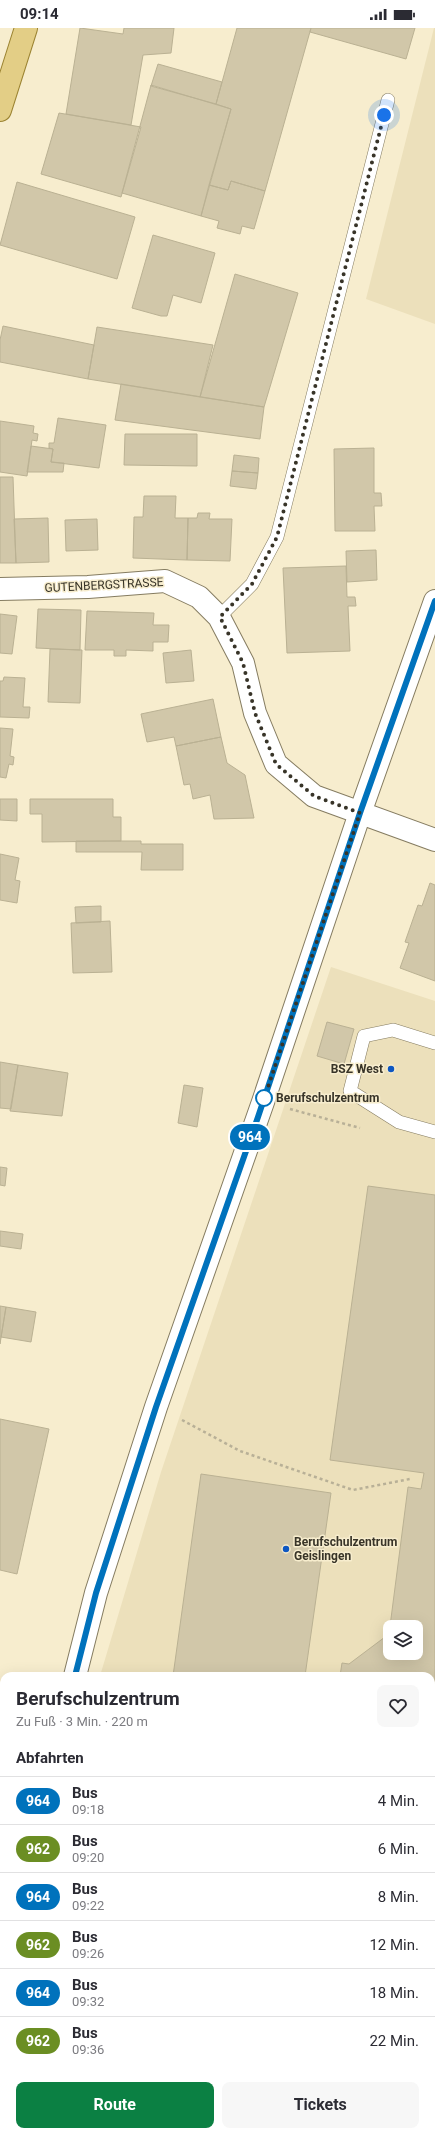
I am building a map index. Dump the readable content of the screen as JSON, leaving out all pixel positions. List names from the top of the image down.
{
  "streets": {
    "main road": ["GUTENBERGSTRASSE"]
  },
  "places": ["BSZ West", "Berufschulzentrum", "Berufschulzentrum Geislingen"],
  "lines": ["bus line 964"],
  "page": {
    "status": "09:14",
    "on_map": "964",
    "heading": [
      ["Berufschulzentrum", "Zu Fuß · 3 Min. · 220 m"],
      "Abfahrten"
    ],
    "list": [
      {
        "mark": "964",
        "name": "Bus",
        "note": "09:18",
        "value": "4 Min."
      },
      {
        "mark": "962",
        "name": "Bus",
        "note": "09:20",
        "value": "6 Min."
      },
      {
        "mark": "964",
        "name": "Bus",
        "note": "09:22",
        "value": "8 Min."
      },
      {
        "mark": "962",
        "name": "Bus",
        "note": "09:26",
        "value": "12 Min."
      },
      {
        "mark": "964",
        "name": "Bus",
        "note": "09:32",
        "value": "18 Min."
      },
      {
        "mark": "962",
        "name": "Bus",
        "note": "09:36",
        "value": "22 Min."
      }
    ],
    "buttons": ["Route", "Tickets"]
  }
}
